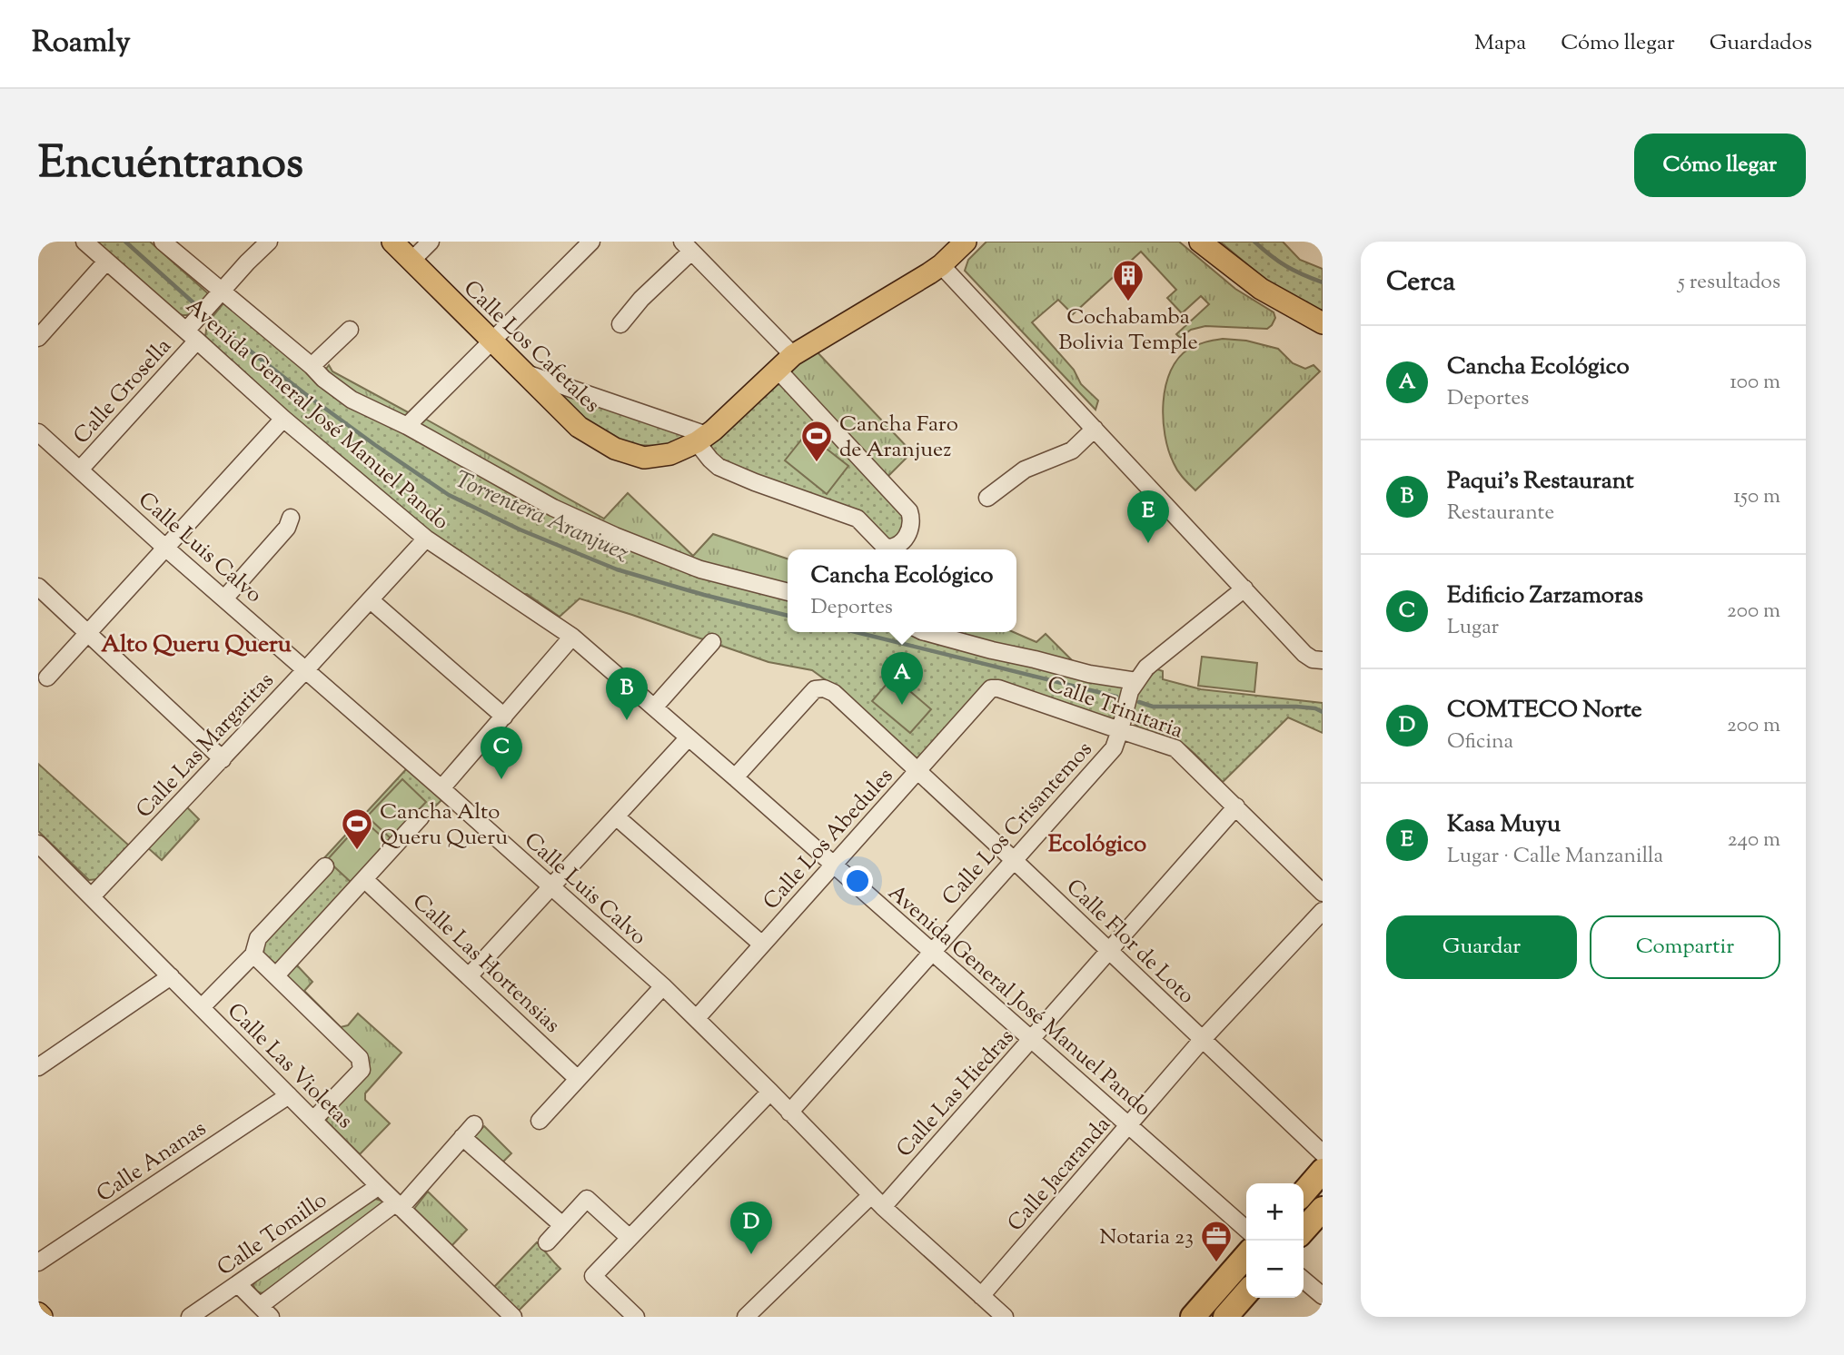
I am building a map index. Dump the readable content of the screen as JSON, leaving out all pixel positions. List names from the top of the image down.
{
  "streets": {
    "main road": ["Calle Los Cafetales"],
    "street": [
      "Calle Grosella",
      "Avenida General José Manuel Pando",
      "Calle Luis Calvo",
      "Calle Trinitaria",
      "Calle Las Margaritas",
      "Calle Los Crisantemos",
      "Calle Los Abedules",
      "Calle Flor de Loto",
      "Calle Las Hortensias",
      "Calle Las Violetas",
      "Calle Las Hiedras",
      "Calle Ananas",
      "Calle Jacaranda",
      "Calle Tomillo"
    ]
  },
  "crossings": [
    ["Calle Grosella", "Avenida General José Manuel Pando"],
    ["Calle Grosella", "Calle Luis Calvo"],
    ["Avenida General José Manuel Pando", "Calle Las Margaritas"],
    ["Avenida General José Manuel Pando", "Calle Los Crisantemos"],
    ["Avenida General José Manuel Pando", "Calle Los Abedules"],
    ["Avenida General José Manuel Pando", "Calle Flor de Loto"],
    ["Avenida General José Manuel Pando", "Calle Las Hiedras"],
    ["Avenida General José Manuel Pando", "Calle Jacaranda"],
    ["Calle Luis Calvo", "Calle Las Margaritas"],
    ["Calle Luis Calvo", "Calle Los Crisantemos"],
    ["Calle Luis Calvo", "Calle Los Abedules"],
    ["Calle Luis Calvo", "Calle Las Hiedras"],
    ["Calle Luis Calvo", "Calle Jacaranda"],
    ["Calle Trinitaria", "Calle Los Crisantemos"],
    ["Calle Trinitaria", "Calle Los Abedules"],
    ["Calle Trinitaria", "Calle Las Hiedras"],
    ["Calle Las Margaritas", "Calle Las Violetas"],
    ["Calle Los Crisantemos", "Calle Flor de Loto"],
    ["Calle Los Abedules", "Calle Flor de Loto"],
    ["Calle Flor de Loto", "Calle Las Hiedras"],
    ["Calle Flor de Loto", "Calle Jacaranda"],
    ["Calle Las Violetas", "Calle Ananas"],
    ["Calle Las Violetas", "Calle Tomillo"]
  ],
  "districts": ["Alto Queru Queru", "Ecológico"],
  "water": ["Torrentera Aranjuez"],
  "places": {
    "building": ["Cochabamba Bolivia Temple"],
    "sports": ["Cancha Faro de Aranjuez", "Cancha Alto Queru Queru"],
    "office": ["Notaria 23"]
  },
  "page": {
    "header": "Roamly",
    "nav": ["Mapa", "Cómo llegar", "Guardados"],
    "title": "Encuéntranos",
    "buttons": [
      "Cómo llegar",
      ["Guardar", "Compartir"]
    ],
    "heading": ["Cerca", "5 resultados"],
    "list": [
      {
        "mark": "A",
        "name": "Cancha Ecológico",
        "note": "Deportes",
        "value": "100 m"
      },
      {
        "mark": "B",
        "name": "Paqui's Restaurant",
        "note": "Restaurante",
        "value": "150 m"
      },
      {
        "mark": "C",
        "name": "Edificio Zarzamoras",
        "note": "Lugar",
        "value": "200 m"
      },
      {
        "mark": "D",
        "name": "COMTECO Norte",
        "note": "Oficina",
        "value": "200 m"
      },
      {
        "mark": "E",
        "name": "Kasa Muyu",
        "note": "Lugar · Calle Manzanilla",
        "value": "240 m"
      }
    ],
    "pins": [
      "E",
      "A",
      "B",
      "C",
      "D"
    ],
    "popup": ["Cancha Ecológico", "Deportes"],
    "map_buttons": ["+", "−"]
  }
}
